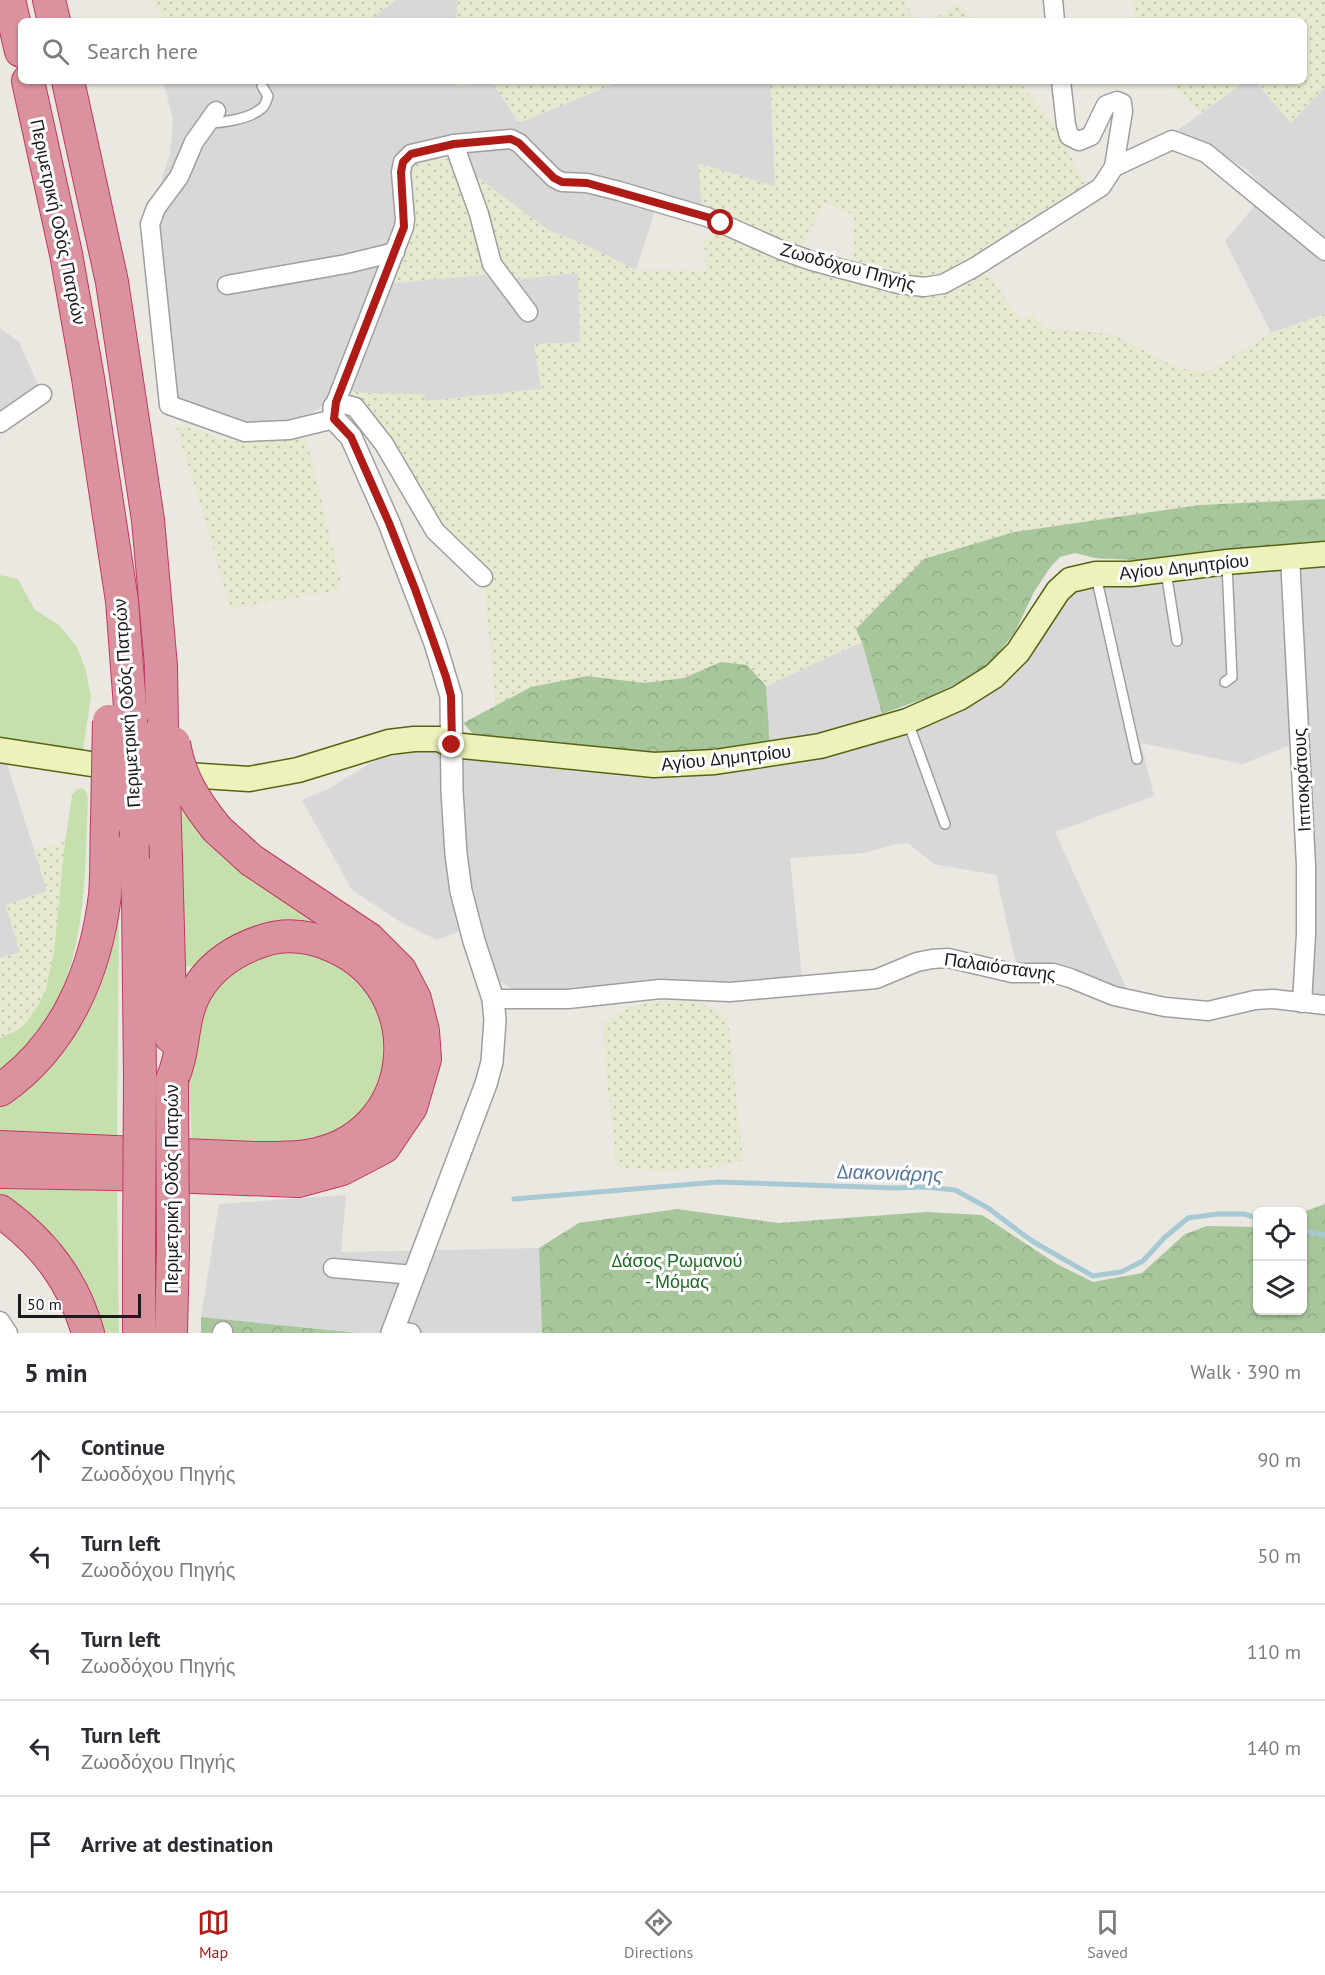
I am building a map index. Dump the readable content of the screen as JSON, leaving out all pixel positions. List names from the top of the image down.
{
  "streets": {
    "highway": ["Περιμετρική Οδός Πατρών"],
    "main road": ["Αγίου Δημητρίου"],
    "street": ["Ζωοδόχου Πηγής", "Ιπποκράτους", "Παλαιόστανης"]
  },
  "crossings": [
    ["Αγίου Δημητρίου", "Ιπποκράτους"],
    ["Ιπποκράτους", "Παλαιόστανης"]
  ],
  "water": ["Διακονιάρης"],
  "parks": ["Δάσος Ρωμανού - Μόμας"],
  "scale_bar": "50 m",
  "page": {
    "search": "Search here",
    "scale": "50 m",
    "heading": ["5 min", "Walk · 390 m"],
    "list": [
      ["Continue", "Ζωοδόχου Πηγής", "90 m"],
      ["Turn left", "Ζωοδόχου Πηγής", "50 m"],
      ["Turn left", "Ζωοδόχου Πηγής", "110 m"],
      ["Turn left", "Ζωοδόχου Πηγής", "140 m"],
      "Arrive at destination"
    ],
    "nav": ["Map", "Directions", "Saved"]
  }
}
